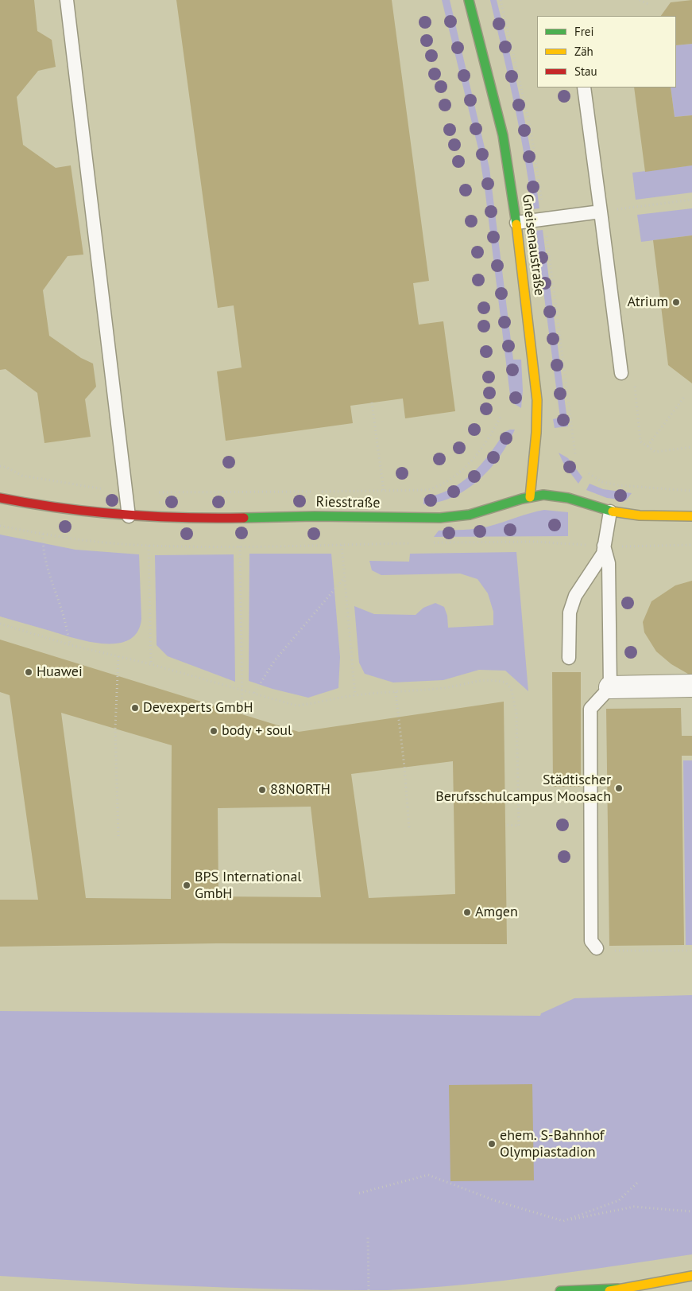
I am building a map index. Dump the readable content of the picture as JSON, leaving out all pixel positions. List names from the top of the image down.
{
  "streets": {
    "main road": ["Gneisenaustraße", "Riesstraße"]
  },
  "crossings": [
    ["Gneisenaustraße", "Riesstraße"]
  ],
  "places": [
    "Atrium",
    "Huawei",
    "Devexperts GmbH",
    "body + soul",
    "Städtischer Berufsschulcampus Moosach",
    "88NORTH",
    "BPS International GmbH",
    "Amgen",
    "ehem. S-Bahnhof Olympiastadion"
  ],
  "legend": ["Frei", "Zäh", "Stau"]
}
